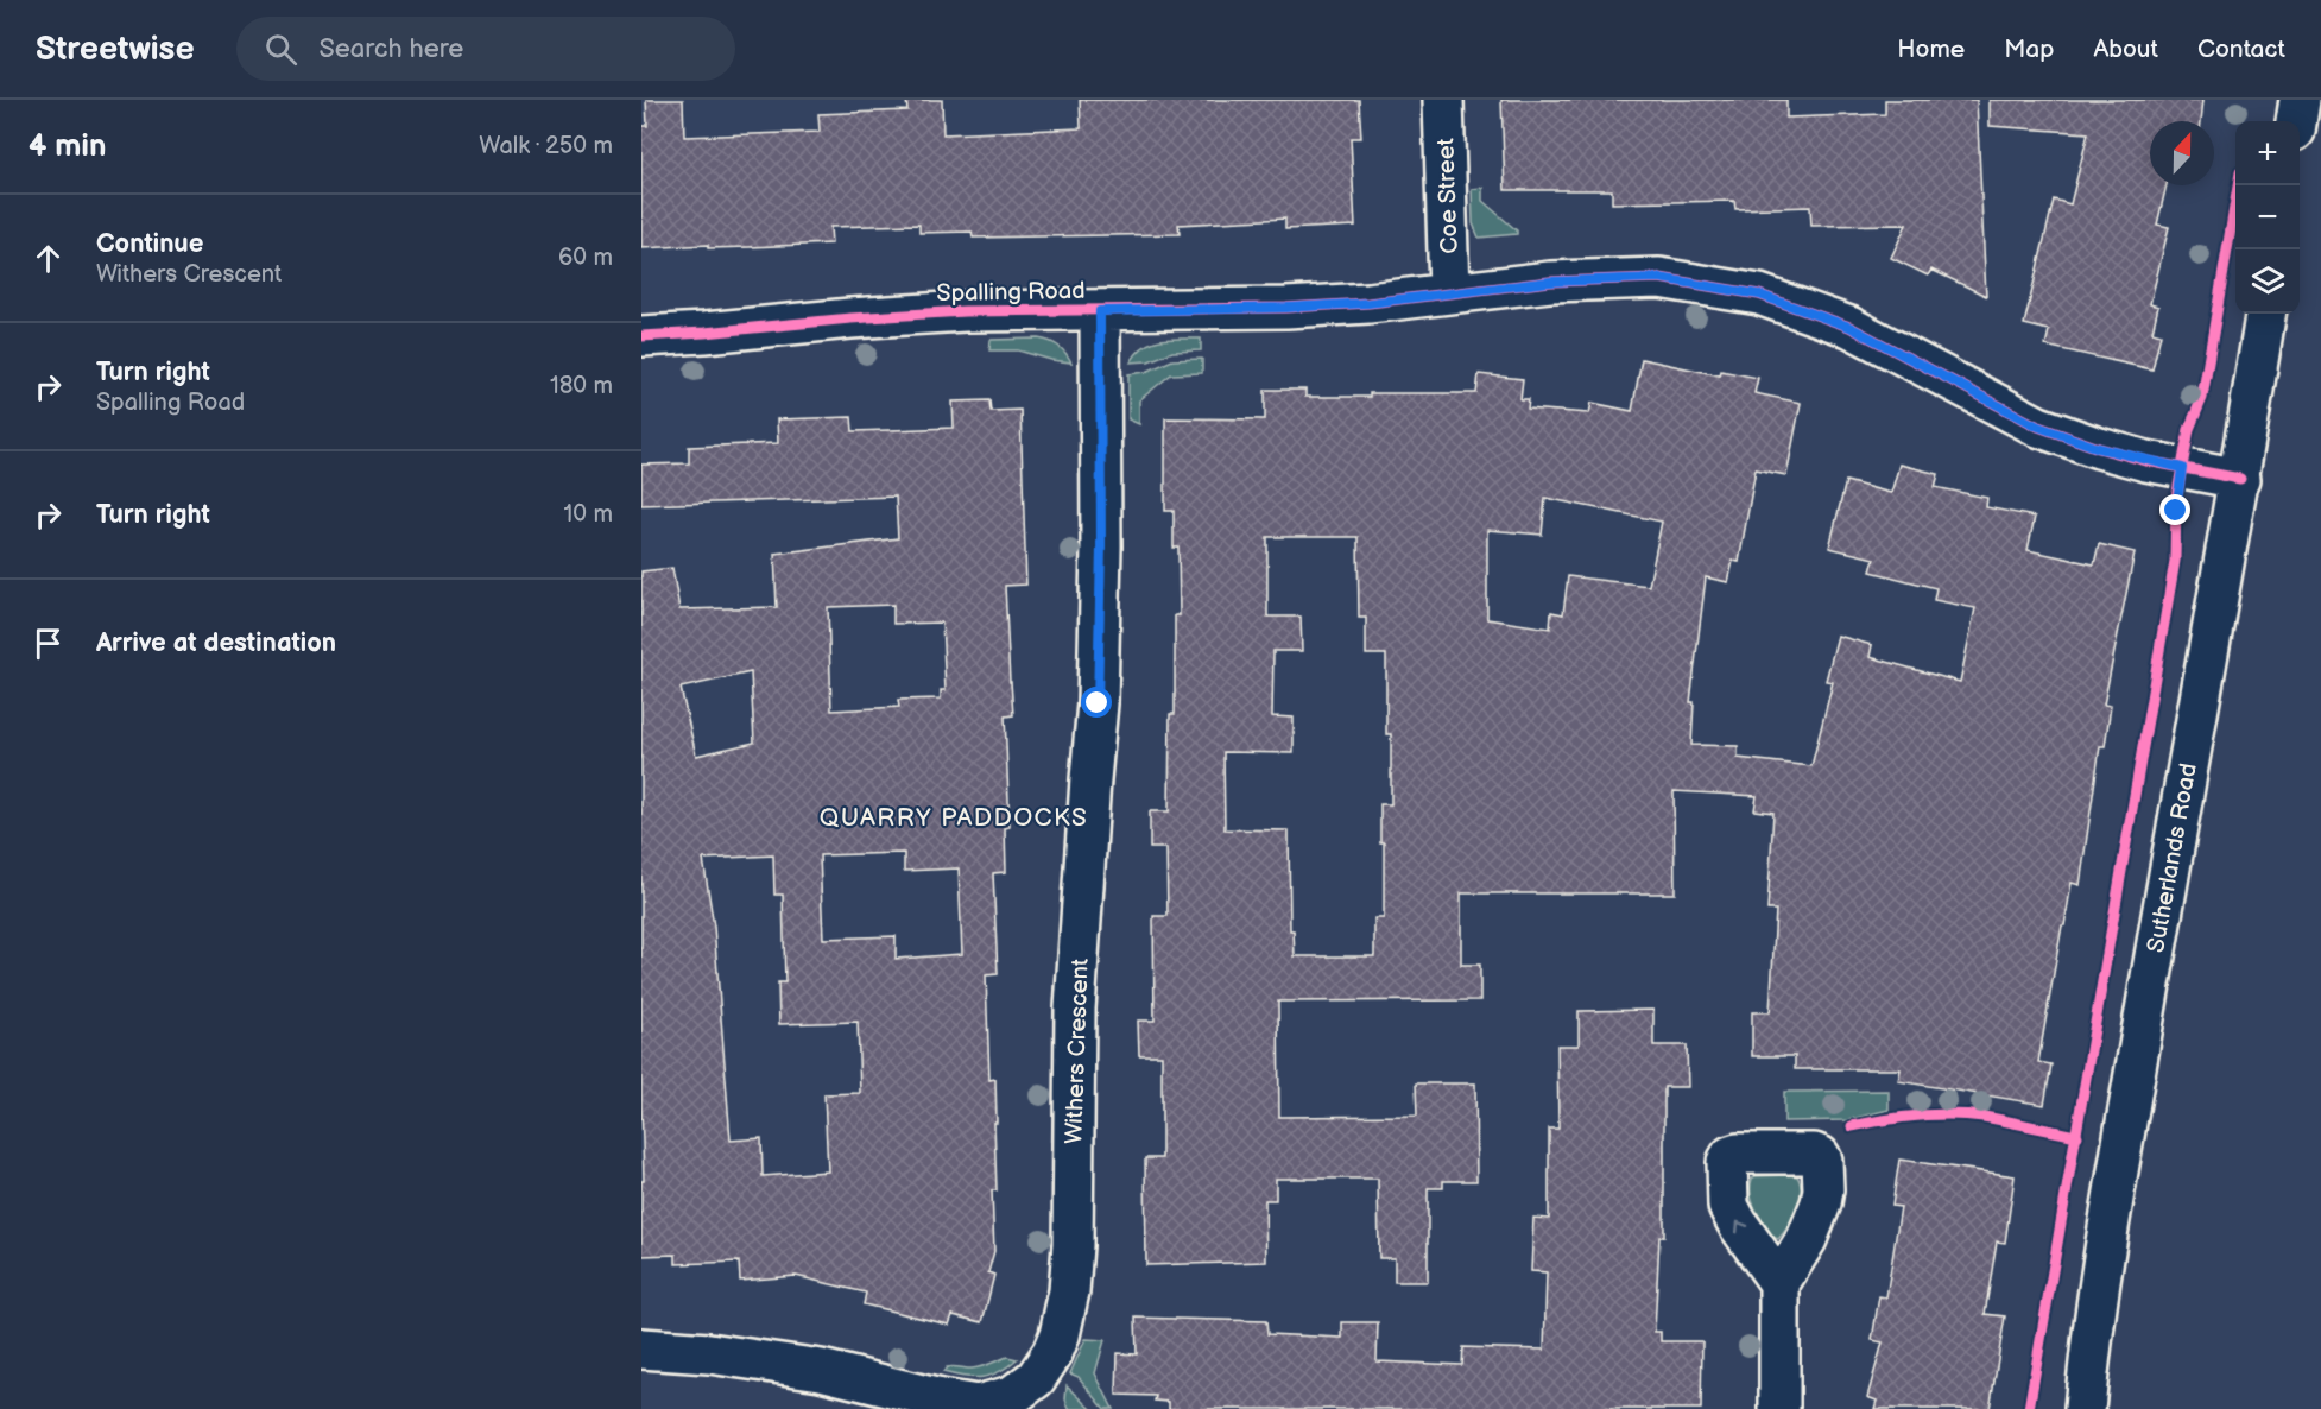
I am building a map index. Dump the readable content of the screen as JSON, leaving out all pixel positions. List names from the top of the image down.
{
  "streets": {
    "street": [
      "Coe Street",
      "Spalling Road",
      "Sutherlands Road",
      "Withers Crescent"
    ]
  },
  "crossings": [
    ["Coe Street", "Spalling Road"],
    ["Spalling Road", "Sutherlands Road"],
    ["Spalling Road", "Withers Crescent"]
  ],
  "districts": ["QUARRY PADDOCKS"],
  "north": "top",
  "page": {
    "header": "Streetwise",
    "search": "Search here",
    "nav": [
      "Home",
      "Map",
      "About",
      "Contact"
    ],
    "heading": ["4 min", "Walk · 250 m"],
    "map_buttons": ["+", "−"],
    "list": [
      ["Continue", "Withers Crescent", "60 m"],
      ["Turn right", "Spalling Road", "180 m"],
      ["Turn right", "10 m"],
      "Arrive at destination"
    ]
  }
}
